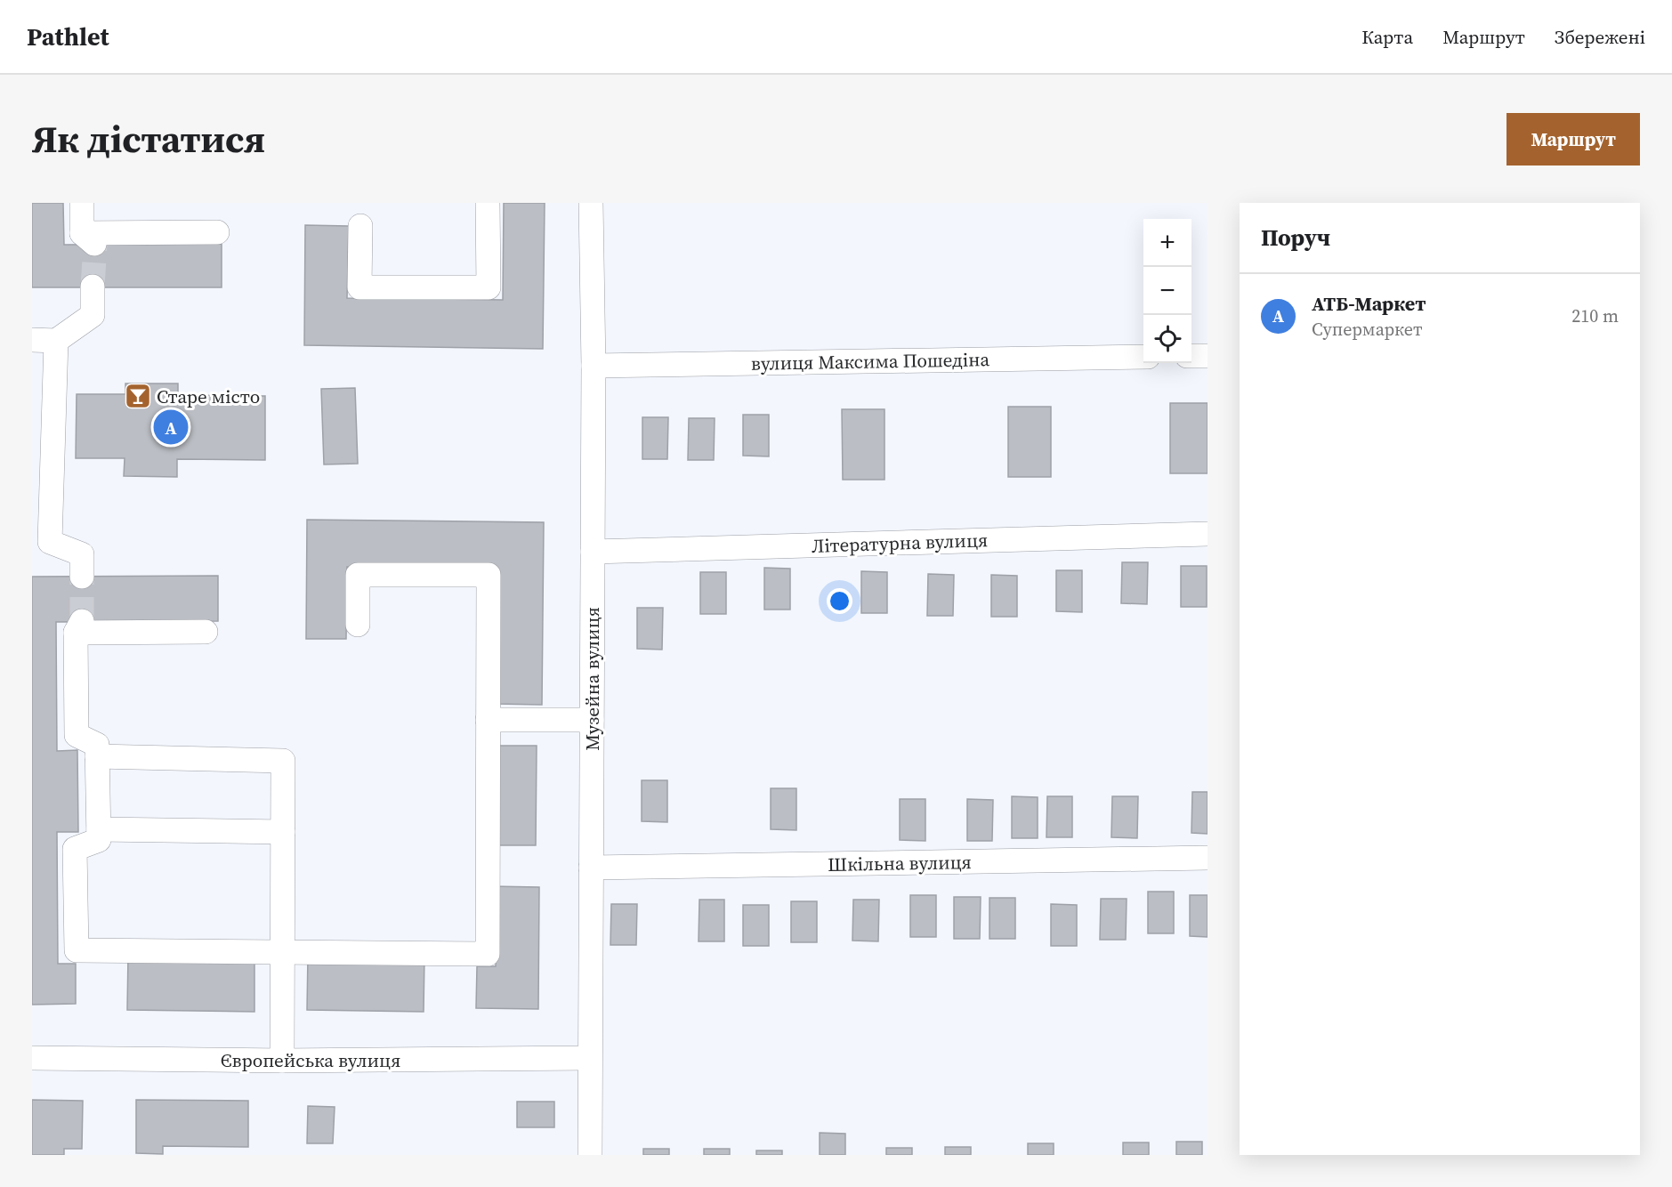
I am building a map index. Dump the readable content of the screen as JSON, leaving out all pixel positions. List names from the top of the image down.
{
  "streets": {
    "street": [
      "вулиця Максима Пошедіна",
      "Літературна вулиця",
      "Музейна вулиця",
      "Шкільна вулиця",
      "Європейська вулиця"
    ]
  },
  "crossings": [
    ["вулиця Максима Пошедіна", "Музейна вулиця"],
    ["Літературна вулиця", "Музейна вулиця"],
    ["Музейна вулиця", "Шкільна вулиця"],
    ["Музейна вулиця", "Європейська вулиця"]
  ],
  "places": {
    "bar": ["Старе місто"]
  },
  "page": {
    "header": "Pathlet",
    "nav": ["Карта", "Маршрут", "Збережені"],
    "title": "Як дістатися",
    "buttons": "Маршрут",
    "heading": "Поруч",
    "map_buttons": ["+", "−"],
    "list": [
      {
        "mark": "A",
        "name": "АТБ-Маркет",
        "note": "Супермаркет",
        "value": "210 m"
      }
    ],
    "pins": "A"
  }
}
